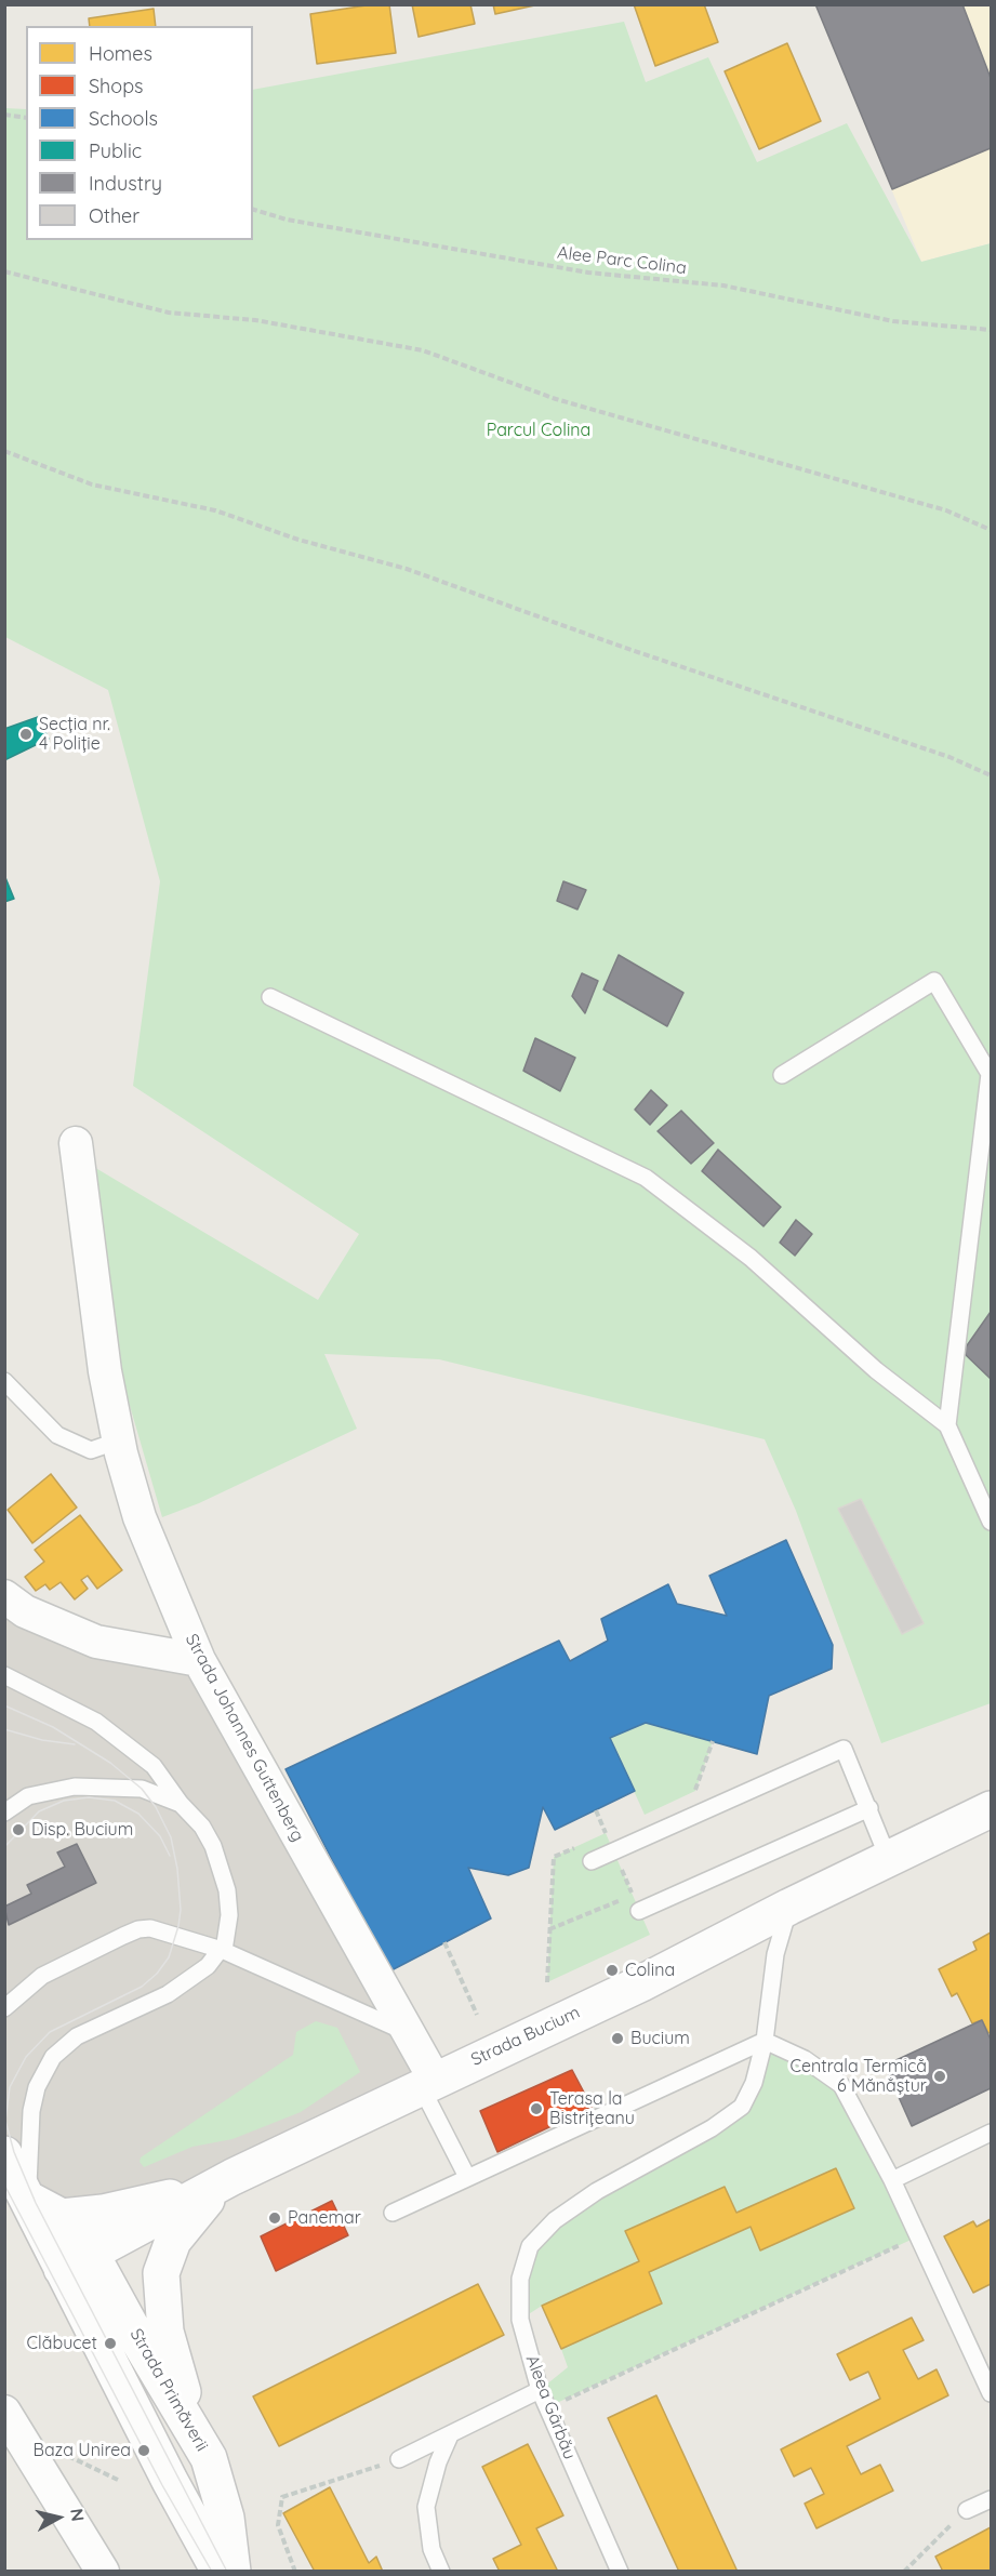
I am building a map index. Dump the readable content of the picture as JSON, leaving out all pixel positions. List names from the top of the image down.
{
  "streets": {
    "main road": ["Strada Bucium", "Strada Primăverii"],
    "street": ["Strada Johannes Guttenberg"],
    "lane": ["Aleea Gârbău"],
    "path": ["Alee Parc Colina"]
  },
  "crossings": [
    ["Strada Johannes Guttenberg", "Strada Bucium"],
    ["Strada Bucium", "Strada Primăverii"],
    ["Strada Bucium", "Aleea Gârbău"]
  ],
  "parks": ["Parcul Colina"],
  "places": [
    "Secția nr. 4 Poliție",
    "Disp. Bucium",
    "Colina",
    "Bucium",
    "Centrala Termică 6 Mănăștur",
    "Terasa la Bistrițeanu",
    "Panemar",
    "Clăbucet",
    "Baza Unirea"
  ],
  "legend": [
    "Homes",
    "Shops",
    "Schools",
    "Public",
    "Industry",
    "Other"
  ],
  "north": "right"
}
